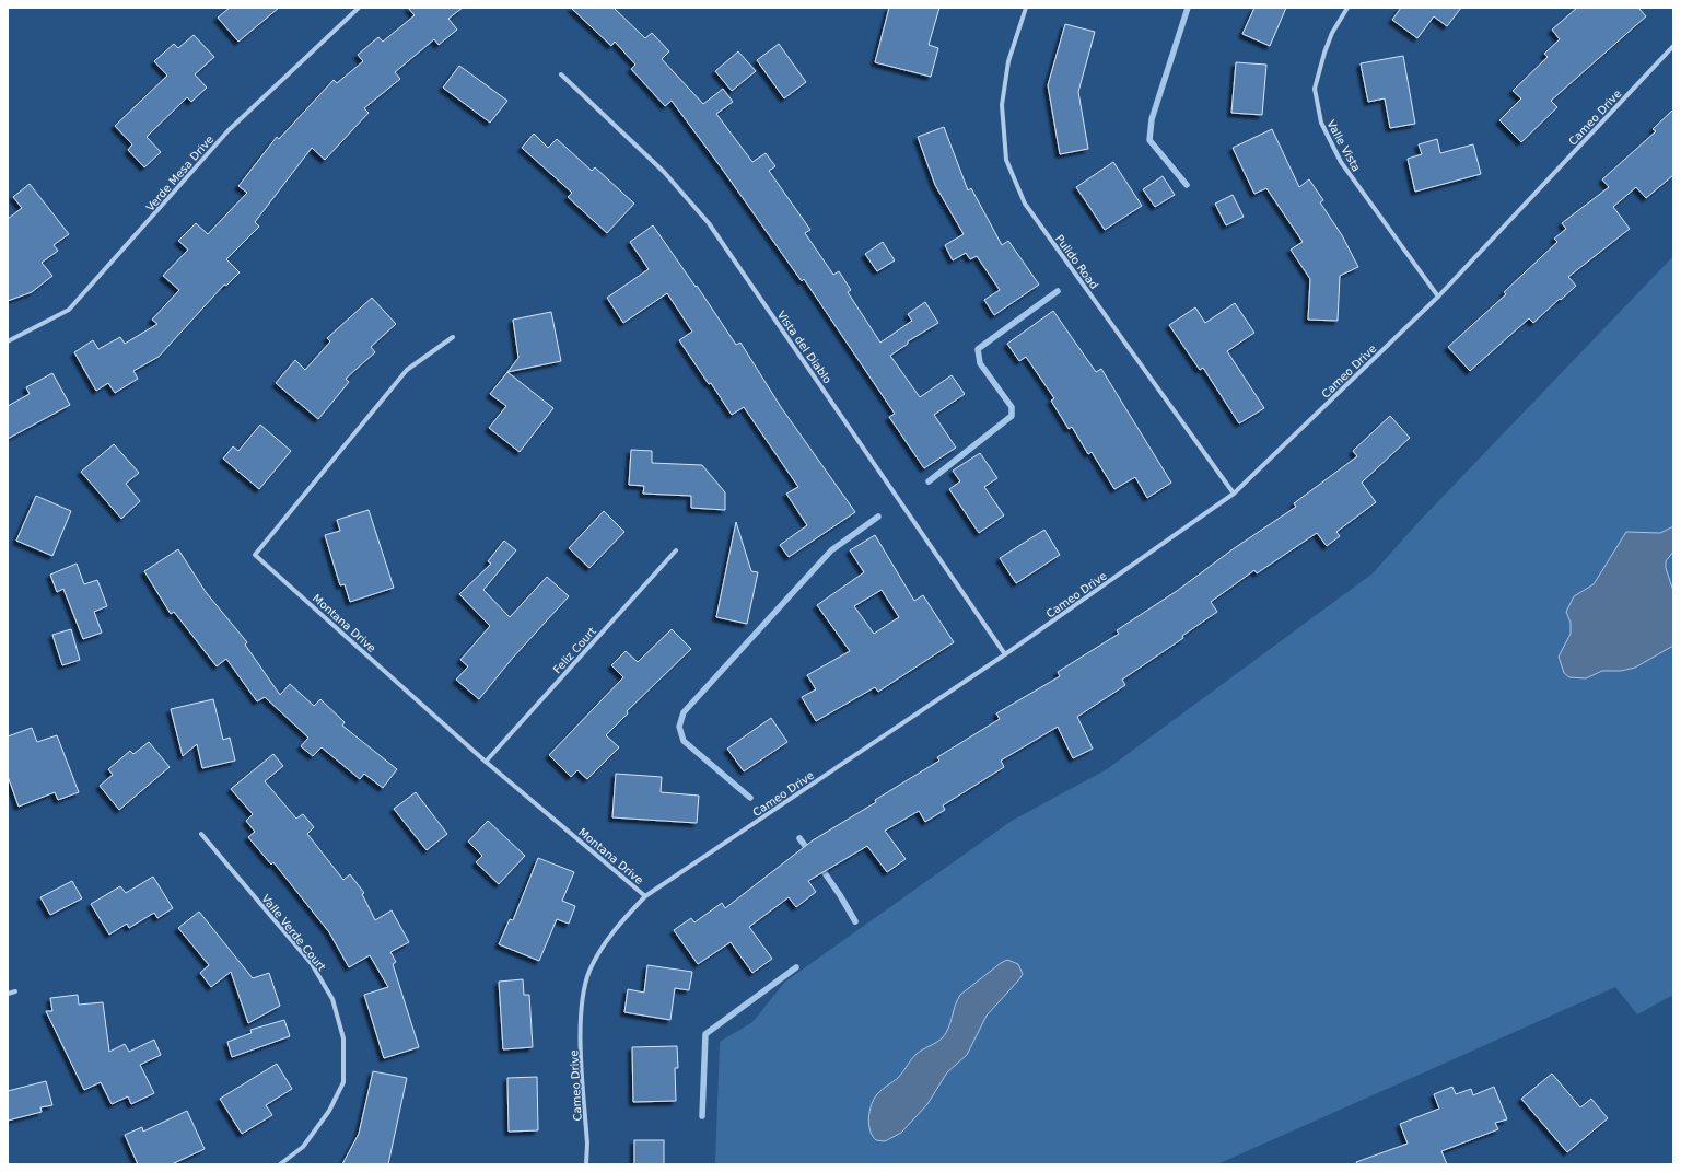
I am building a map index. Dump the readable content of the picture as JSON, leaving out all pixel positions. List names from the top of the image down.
{
  "streets": {
    "street": [
      "Cameo Drive",
      "Valle Vista",
      "Verde Mesa Drive",
      "Pulido Road",
      "Vista del Diablo",
      "Montana Drive",
      "Feliz Court",
      "Valle Verde Court"
    ]
  },
  "crossings": [
    ["Cameo Drive", "Valle Vista"],
    ["Cameo Drive", "Pulido Road"],
    ["Cameo Drive", "Vista del Diablo"],
    ["Cameo Drive", "Montana Drive"],
    ["Montana Drive", "Feliz Court"]
  ]
}
